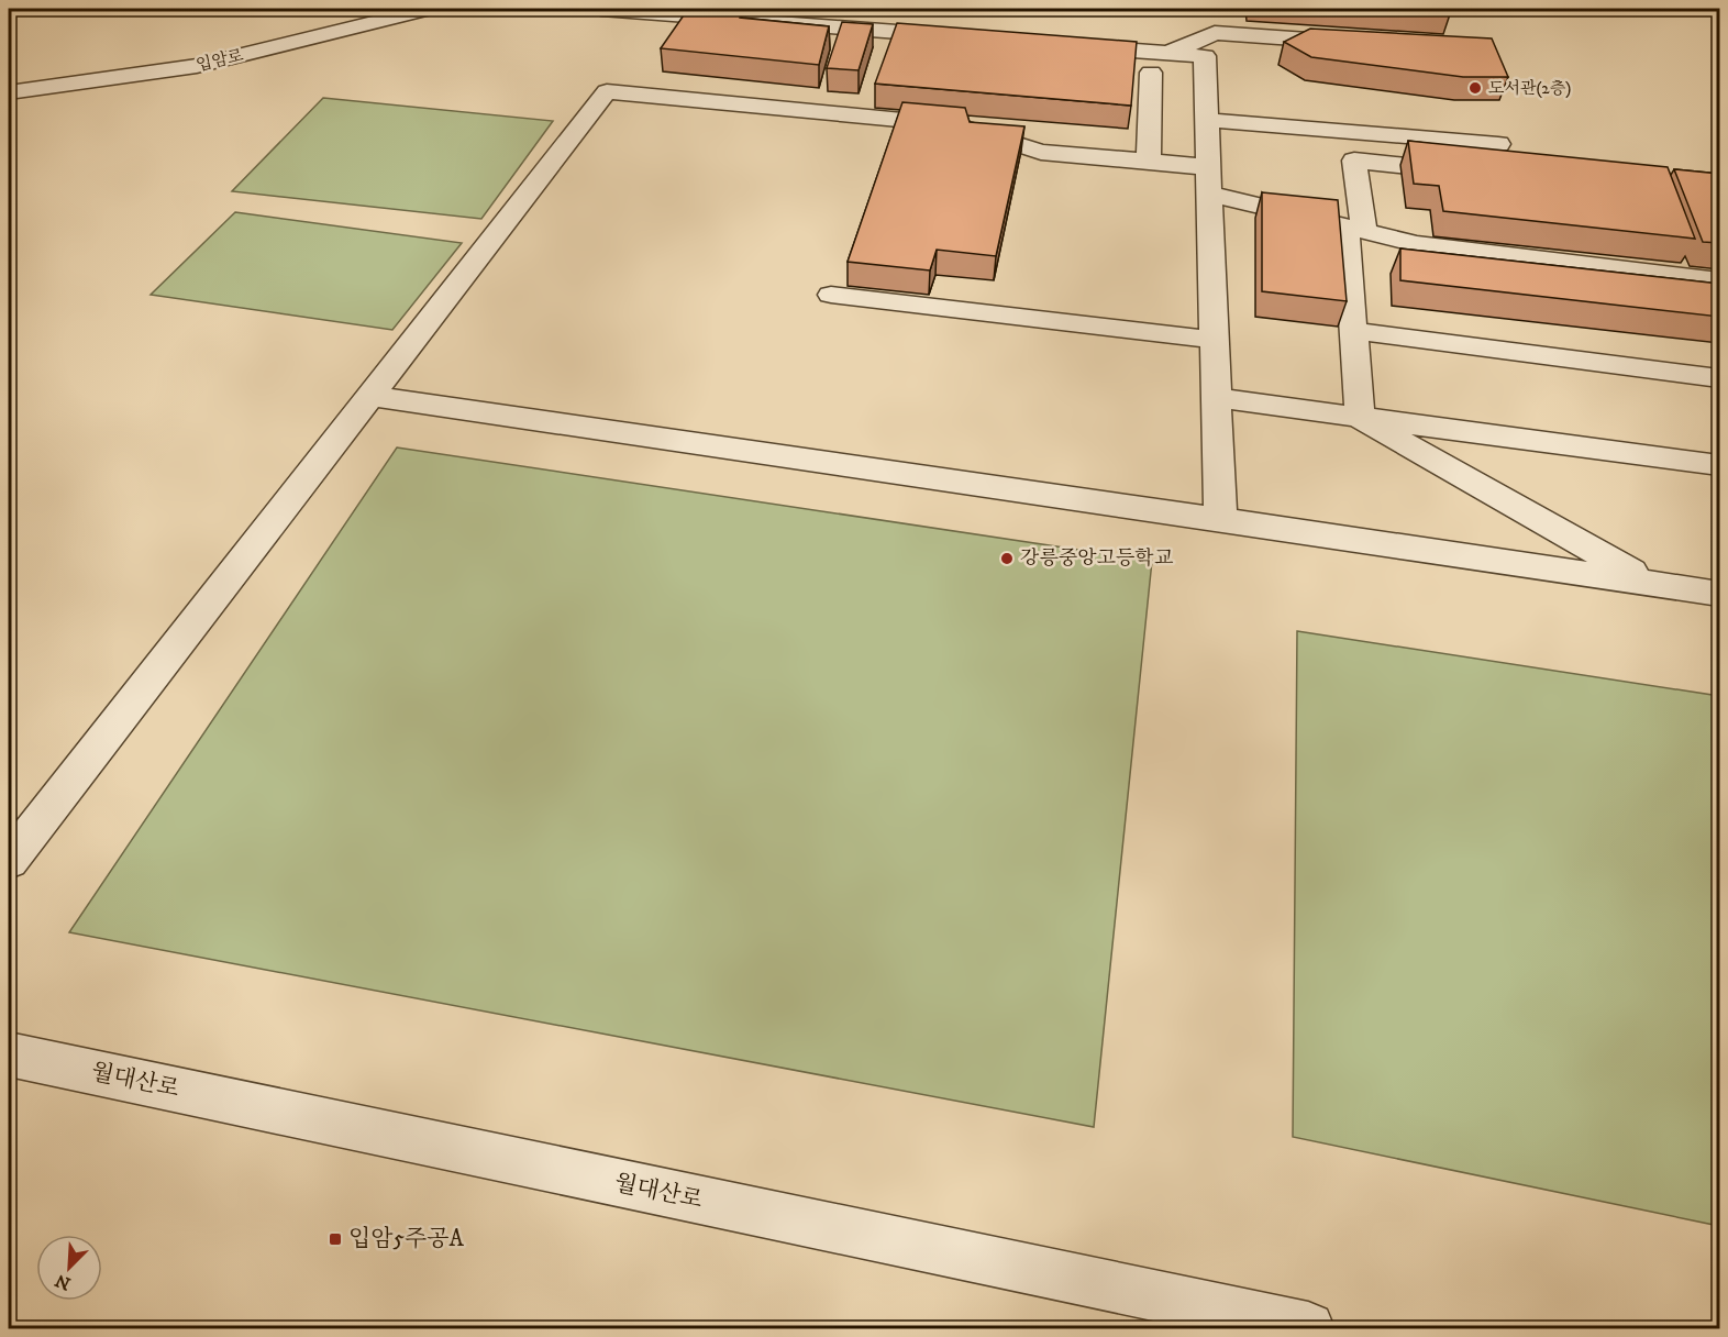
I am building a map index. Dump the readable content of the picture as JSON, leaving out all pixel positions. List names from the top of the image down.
{
  "streets": {
    "street": ["입암로", "월대산로"]
  },
  "places": {
    "other": ["도서관(2층)", "강릉중앙고등학교"],
    "transit": ["입암5주공A"]
  },
  "north": "bottom left"
}
